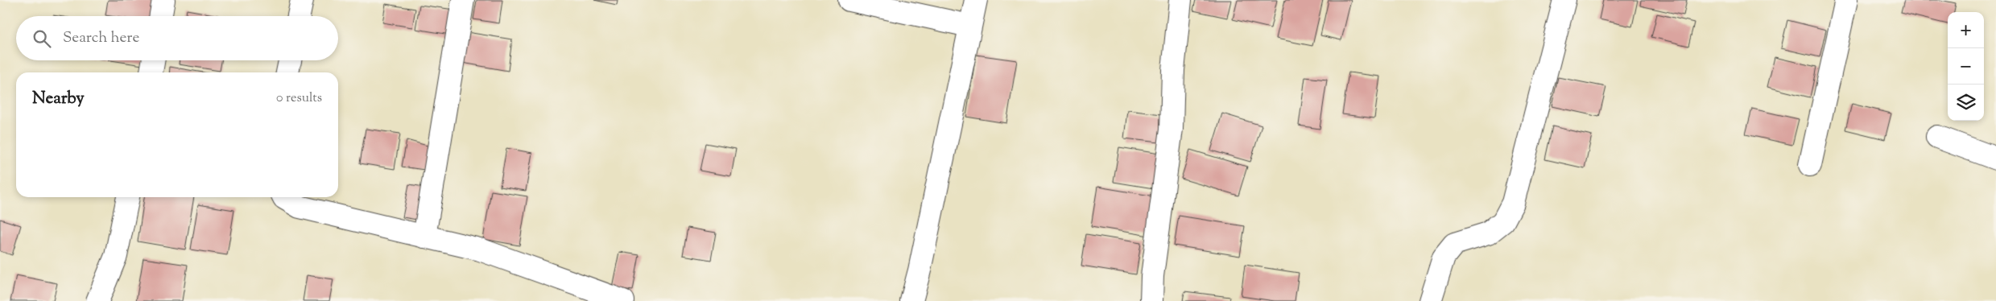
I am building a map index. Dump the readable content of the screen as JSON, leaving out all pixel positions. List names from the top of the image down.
{
  "page": {
    "map_buttons": ["+", "−"],
    "search": "Search here",
    "heading": ["Nearby", "0 results"]
  }
}
